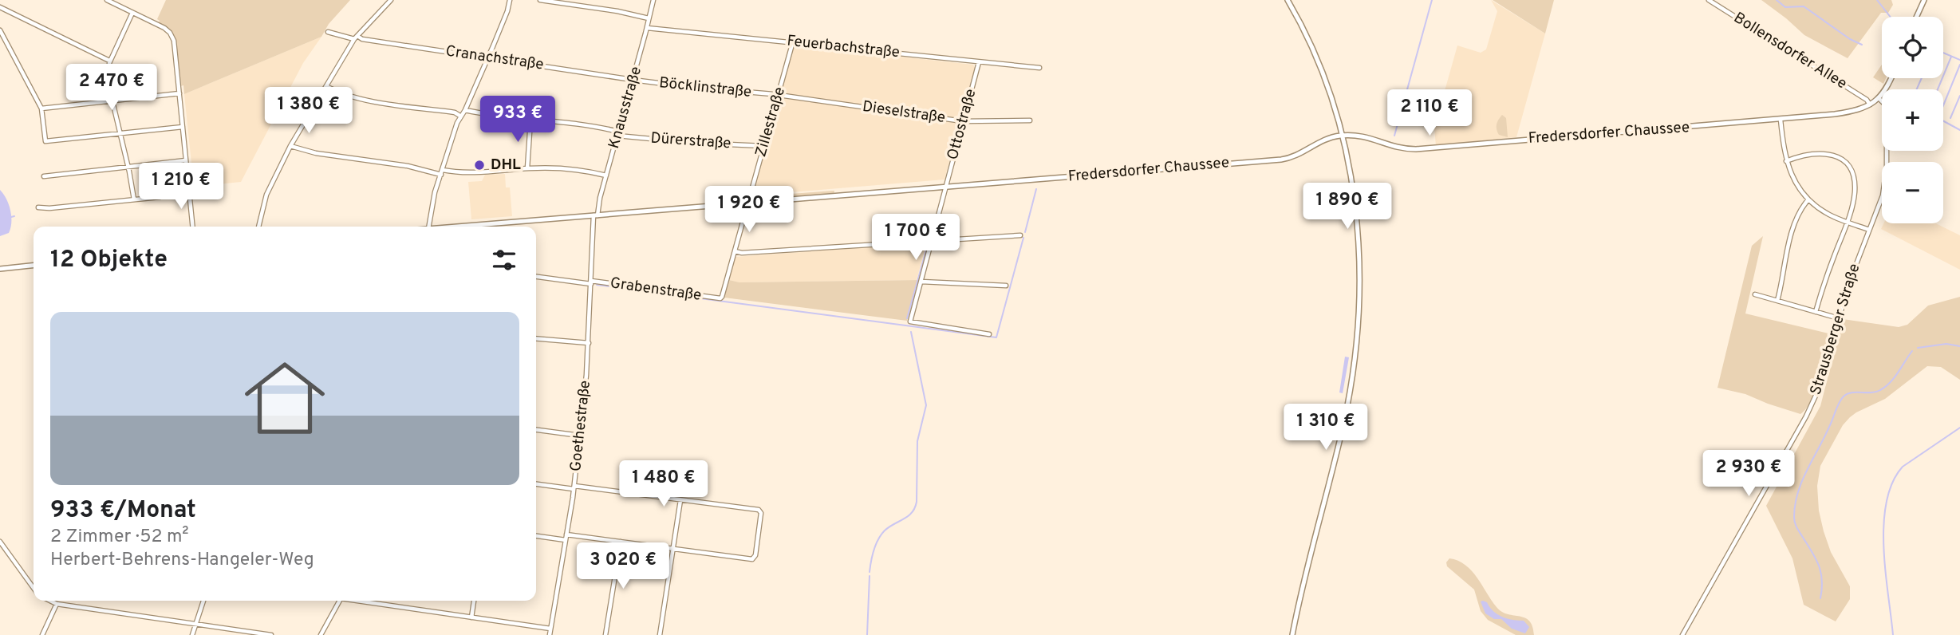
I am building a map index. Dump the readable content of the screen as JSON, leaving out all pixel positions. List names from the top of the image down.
{
  "streets": {
    "main road": ["Fredersdorfer Chaussee"],
    "street": [
      "Feuerbachstraße",
      "Bollensdorfer Allee",
      "Cranachstraße",
      "Böcklinstraße",
      "Knausstraße",
      "Dieselstraße",
      "Zillestraße",
      "Ottostraße",
      "Dürerstraße",
      "Grabenstraße",
      "Strausberger Straße",
      "Goethestraße"
    ]
  },
  "crossings": [
    ["Feuerbachstraße", "Knausstraße"],
    ["Feuerbachstraße", "Zillestraße"],
    ["Feuerbachstraße", "Ottostraße"],
    ["Bollensdorfer Allee", "Fredersdorfer Chaussee"],
    ["Cranachstraße", "Böcklinstraße"],
    ["Cranachstraße", "Knausstraße"],
    ["Böcklinstraße", "Knausstraße"],
    ["Böcklinstraße", "Dieselstraße"],
    ["Böcklinstraße", "Zillestraße"],
    ["Knausstraße", "Fredersdorfer Chaussee"],
    ["Knausstraße", "Dürerstraße"],
    ["Knausstraße", "Goethestraße"],
    ["Dieselstraße", "Zillestraße"],
    ["Dieselstraße", "Ottostraße"],
    ["Zillestraße", "Fredersdorfer Chaussee"],
    ["Zillestraße", "Dürerstraße"],
    ["Zillestraße", "Grabenstraße"],
    ["Ottostraße", "Fredersdorfer Chaussee"],
    ["Fredersdorfer Chaussee", "Strausberger Straße"],
    ["Fredersdorfer Chaussee", "Goethestraße"],
    ["Grabenstraße", "Goethestraße"]
  ],
  "places": ["DHL"],
  "page": {
    "map_buttons": ["+", "−"],
    "price": [
      "2 470 €",
      "1 380 €",
      "2 110 €",
      "933 €",
      "1 210 €",
      "1 890 €",
      "1 920 €",
      "1 700 €",
      "1 310 €",
      "2 930 €",
      "1 480 €",
      "3 020 €"
    ],
    "heading": "12 Objekte",
    "list": [
      {
        "name": "933 €/Monat",
        "note": "2 Zimmer · 52 m² · Herbert-Behrens-Hangeler-Weg"
      }
    ]
  }
}
